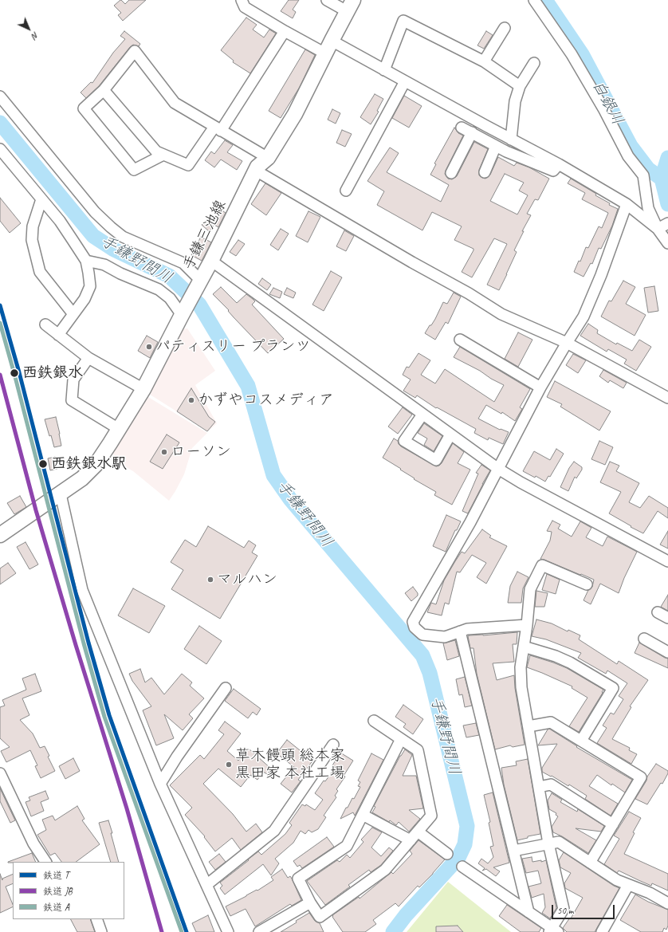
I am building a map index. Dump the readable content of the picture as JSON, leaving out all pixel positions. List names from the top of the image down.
{
  "streets": {
    "main road": ["手鎌三池線"]
  },
  "water": ["白銀川", "手鎌野間川"],
  "places": [
    "パティスリー プランツ",
    "西鉄銀水",
    "かずやコスメディア",
    "ローソン",
    "西鉄銀水駅",
    "マルハン",
    "草木饅頭 総本家 黒田家 本社工場"
  ],
  "lines": ["rail line T", "rail line A", "rail line JB"],
  "legend": ["鉄道 T", "鉄道 JB", "鉄道 A"],
  "scale_bar": "50 m",
  "north": "bottom right"
}
